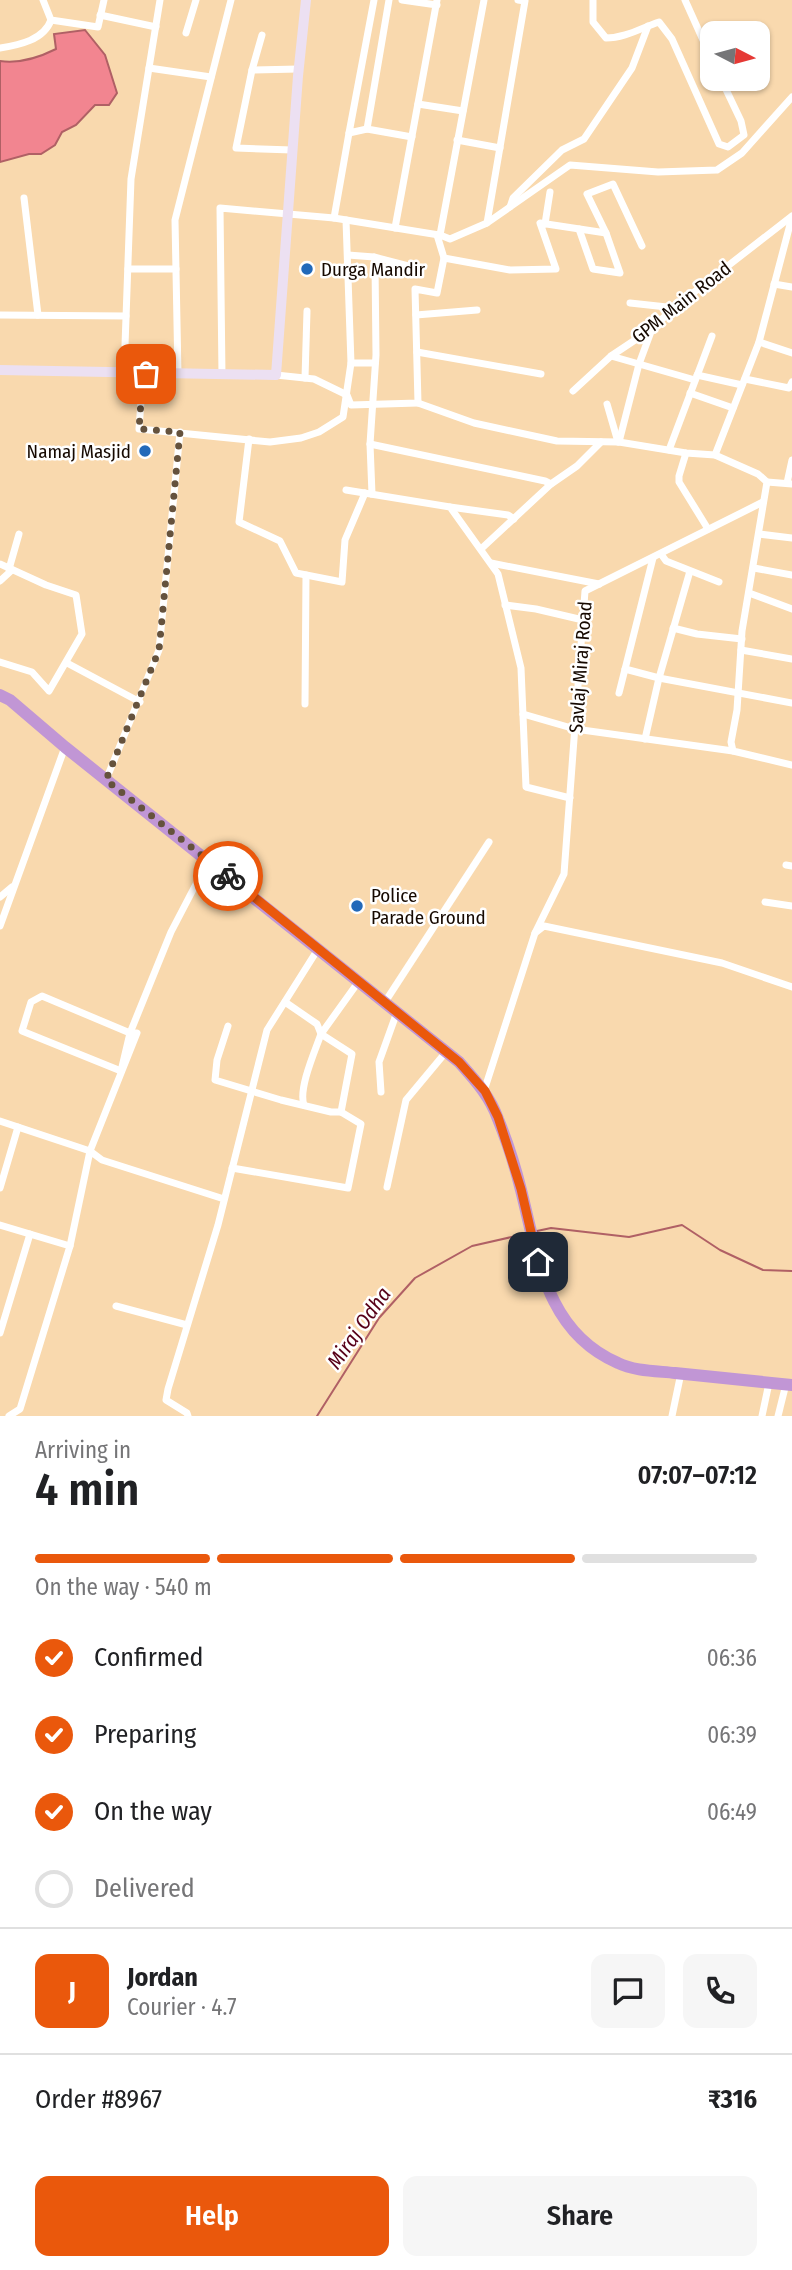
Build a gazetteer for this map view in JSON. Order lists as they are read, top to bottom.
{
  "streets": {
    "street": ["GPM Main Road", "Savlaj Miraj Road"]
  },
  "water": ["Miraj Odha"],
  "places": ["Durga Mandir", "Namaj Masjid", "Police Parade Ground"],
  "north": "right",
  "page": {
    "heading": ["4 min", "Arriving in", "07:07–07:12"],
    "panel": [
      "Jordan",
      "Courier · 4.7",
      "Order #8967",
      "₹316"
    ],
    "bar": "On the way · 540 m",
    "list": [
      ["Confirmed", "06:36"],
      ["Preparing", "06:39"],
      ["On the way", "06:49"],
      "Delivered"
    ],
    "round": "J",
    "buttons": ["Help", "Share"]
  }
}
